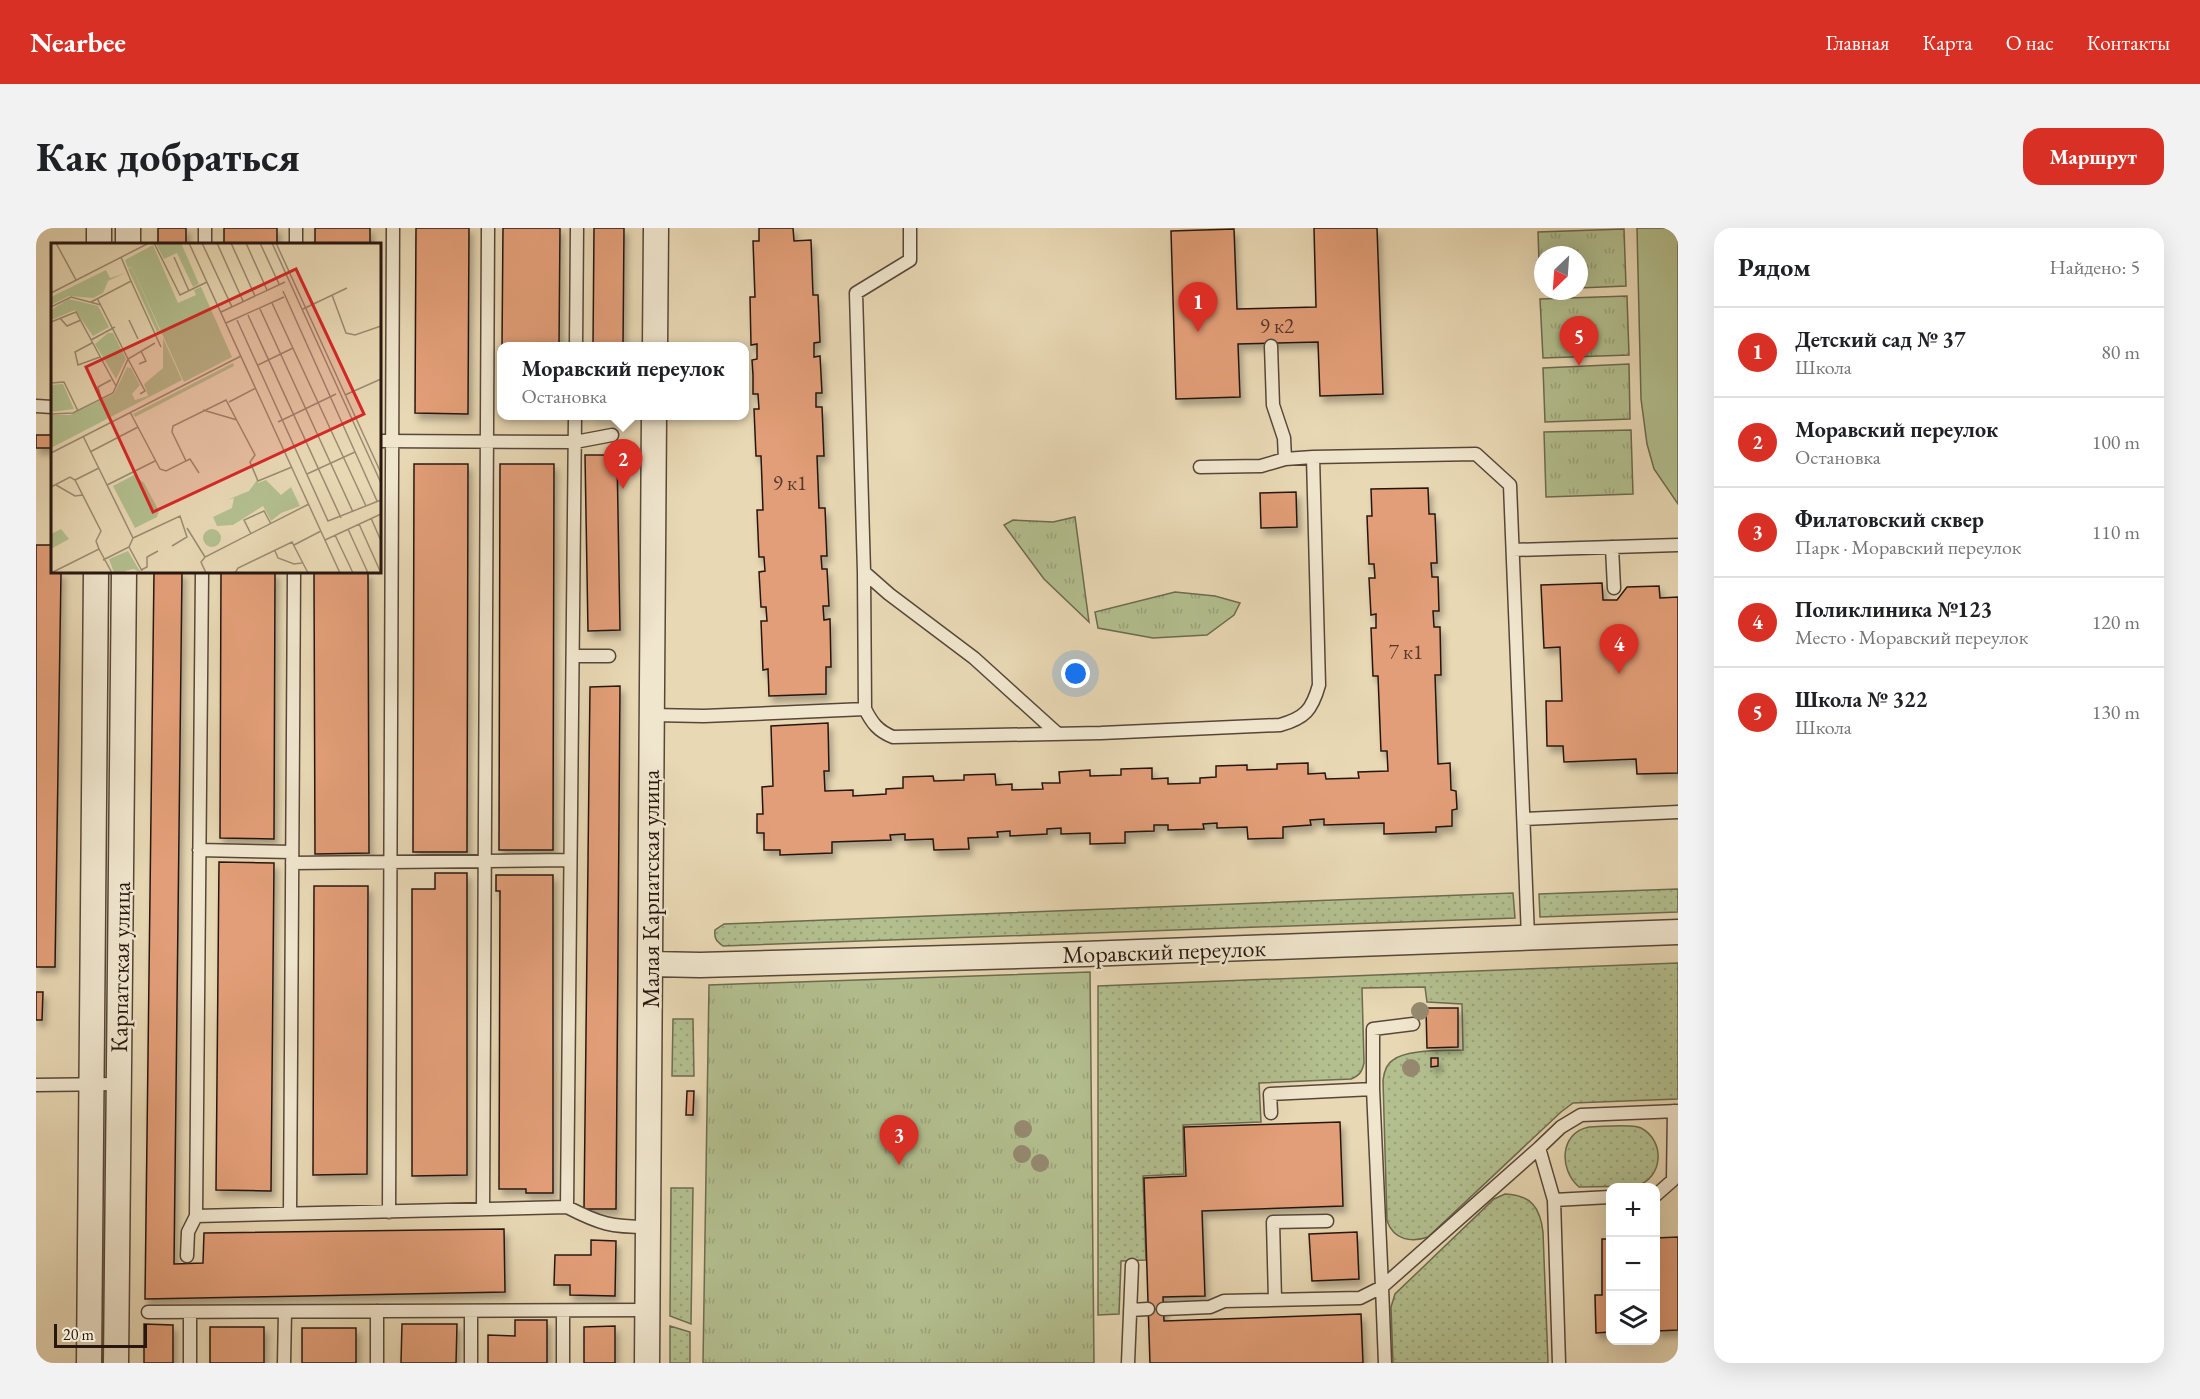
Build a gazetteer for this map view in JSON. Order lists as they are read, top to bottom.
{
  "streets": {
    "street": ["Малая Карпатская улица", "Моравский переулок", "Карпатская улица"]
  },
  "crossings": [
    ["Малая Карпатская улица", "Моравский переулок"]
  ],
  "house_numbers": ["9 к2", "9 к1", "7 к1"],
  "scale_bar": "20 m",
  "north": "bottom left",
  "page": {
    "header": "Nearbee",
    "nav": [
      "Главная",
      "Карта",
      "О нас",
      "Контакты"
    ],
    "buttons": "Маршрут",
    "title": "Как добраться",
    "heading": ["Рядом", "Найдено: 5"],
    "pins": [
      "1",
      "5",
      "2",
      "4",
      "3"
    ],
    "list": [
      {
        "mark": "1",
        "name": "Детский сад № 37",
        "note": "Школа",
        "value": "80 m"
      },
      {
        "mark": "2",
        "name": "Моравский переулок",
        "note": "Остановка",
        "value": "100 m"
      },
      {
        "mark": "3",
        "name": "Филатовский сквер",
        "note": "Парк · Моравский переулок",
        "value": "110 m"
      },
      {
        "mark": "4",
        "name": "Поликлиника №123",
        "note": "Место · Моравский переулок",
        "value": "120 m"
      },
      {
        "mark": "5",
        "name": "Школа № 322",
        "note": "Школа",
        "value": "130 m"
      }
    ],
    "popup": ["Моравский переулок", "Остановка"],
    "map_buttons": ["+", "−"],
    "scale": "20 m"
  }
}
